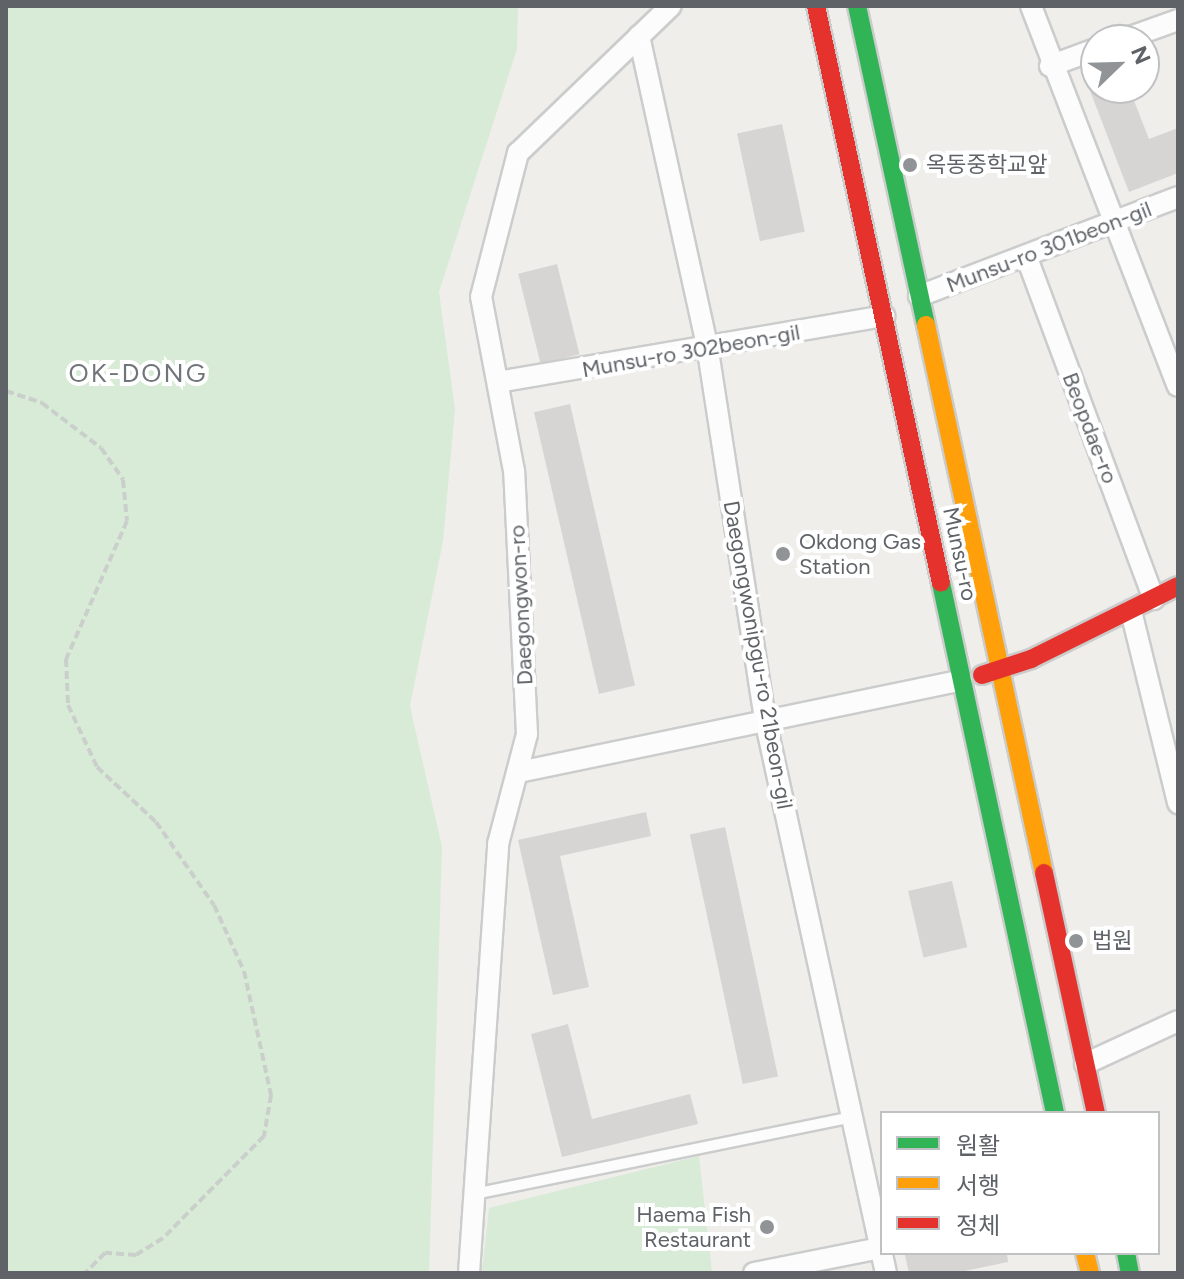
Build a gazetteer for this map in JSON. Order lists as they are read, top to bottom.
{
  "streets": {
    "main road": ["Munsu-ro"],
    "street": [
      "Munsu-ro 301beon-gil",
      "Munsu-ro 302beon-gil",
      "Beopdae-ro",
      "Daegongwon-ro",
      "Daegongwonipgu-ro 21beon-gil"
    ]
  },
  "crossings": [
    ["Munsu-ro 301beon-gil", "Beopdae-ro"],
    ["Munsu-ro 301beon-gil", "Munsu-ro"],
    ["Munsu-ro 302beon-gil", "Munsu-ro"],
    ["Munsu-ro 302beon-gil", "Daegongwon-ro"],
    ["Munsu-ro 302beon-gil", "Daegongwonipgu-ro 21beon-gil"],
    ["Daegongwon-ro", "Daegongwonipgu-ro 21beon-gil"]
  ],
  "districts": ["OK-DONG"],
  "places": [
    "옥동중학교앞",
    "Okdong Gas Station",
    "법원",
    "Haema Fish Restaurant"
  ],
  "legend": ["원활", "서행", "정체"],
  "north": "top right"
}
